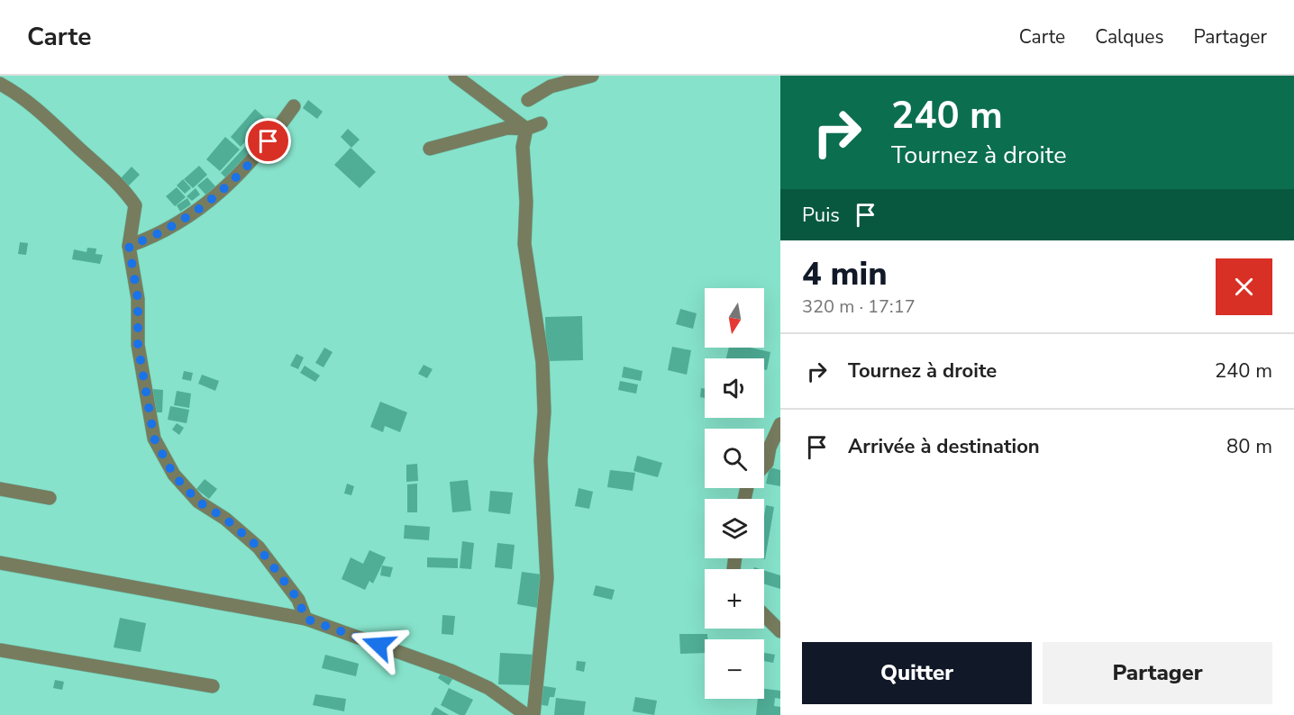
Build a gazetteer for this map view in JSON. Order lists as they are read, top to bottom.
{
  "north": "bottom",
  "page": {
    "header": "Carte",
    "nav": ["Carte", "Calques", "Partager"],
    "turn": ["240 m", "Tournez à droite"],
    "then": "Puis",
    "heading": ["4 min", "320 m · 17:17"],
    "map_buttons": ["+", "−"],
    "list": [
      {
        "name": "Tournez à droite",
        "value": "240 m"
      },
      {
        "name": "Arrivée à destination",
        "value": "80 m"
      }
    ],
    "buttons": ["Quitter", "Partager"]
  }
}
